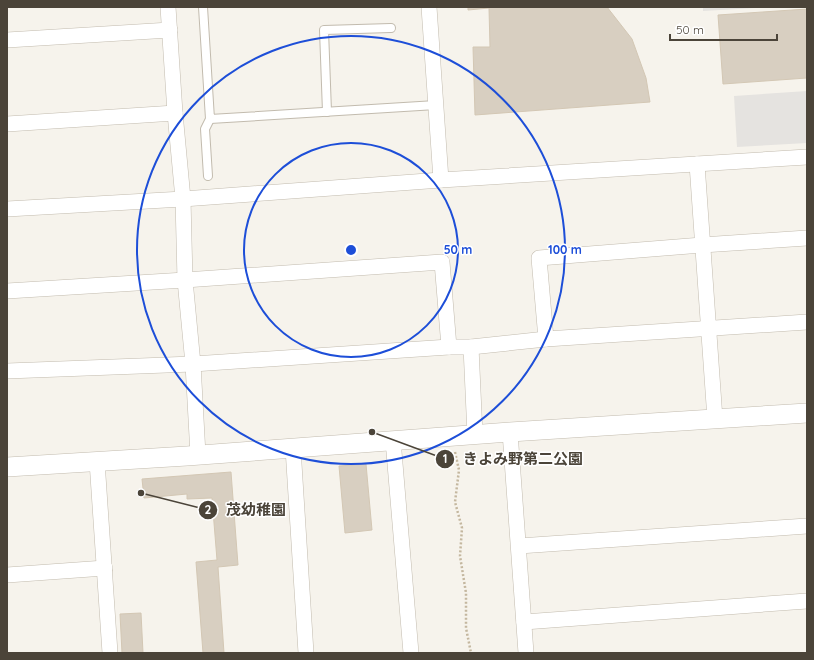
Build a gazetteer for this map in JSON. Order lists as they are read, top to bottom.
{
  "places": ["きよみ野第二公園", "茂幼稚園"],
  "scale_bar": "50 m",
  "rings": ["50 m", "100 m"]
}
